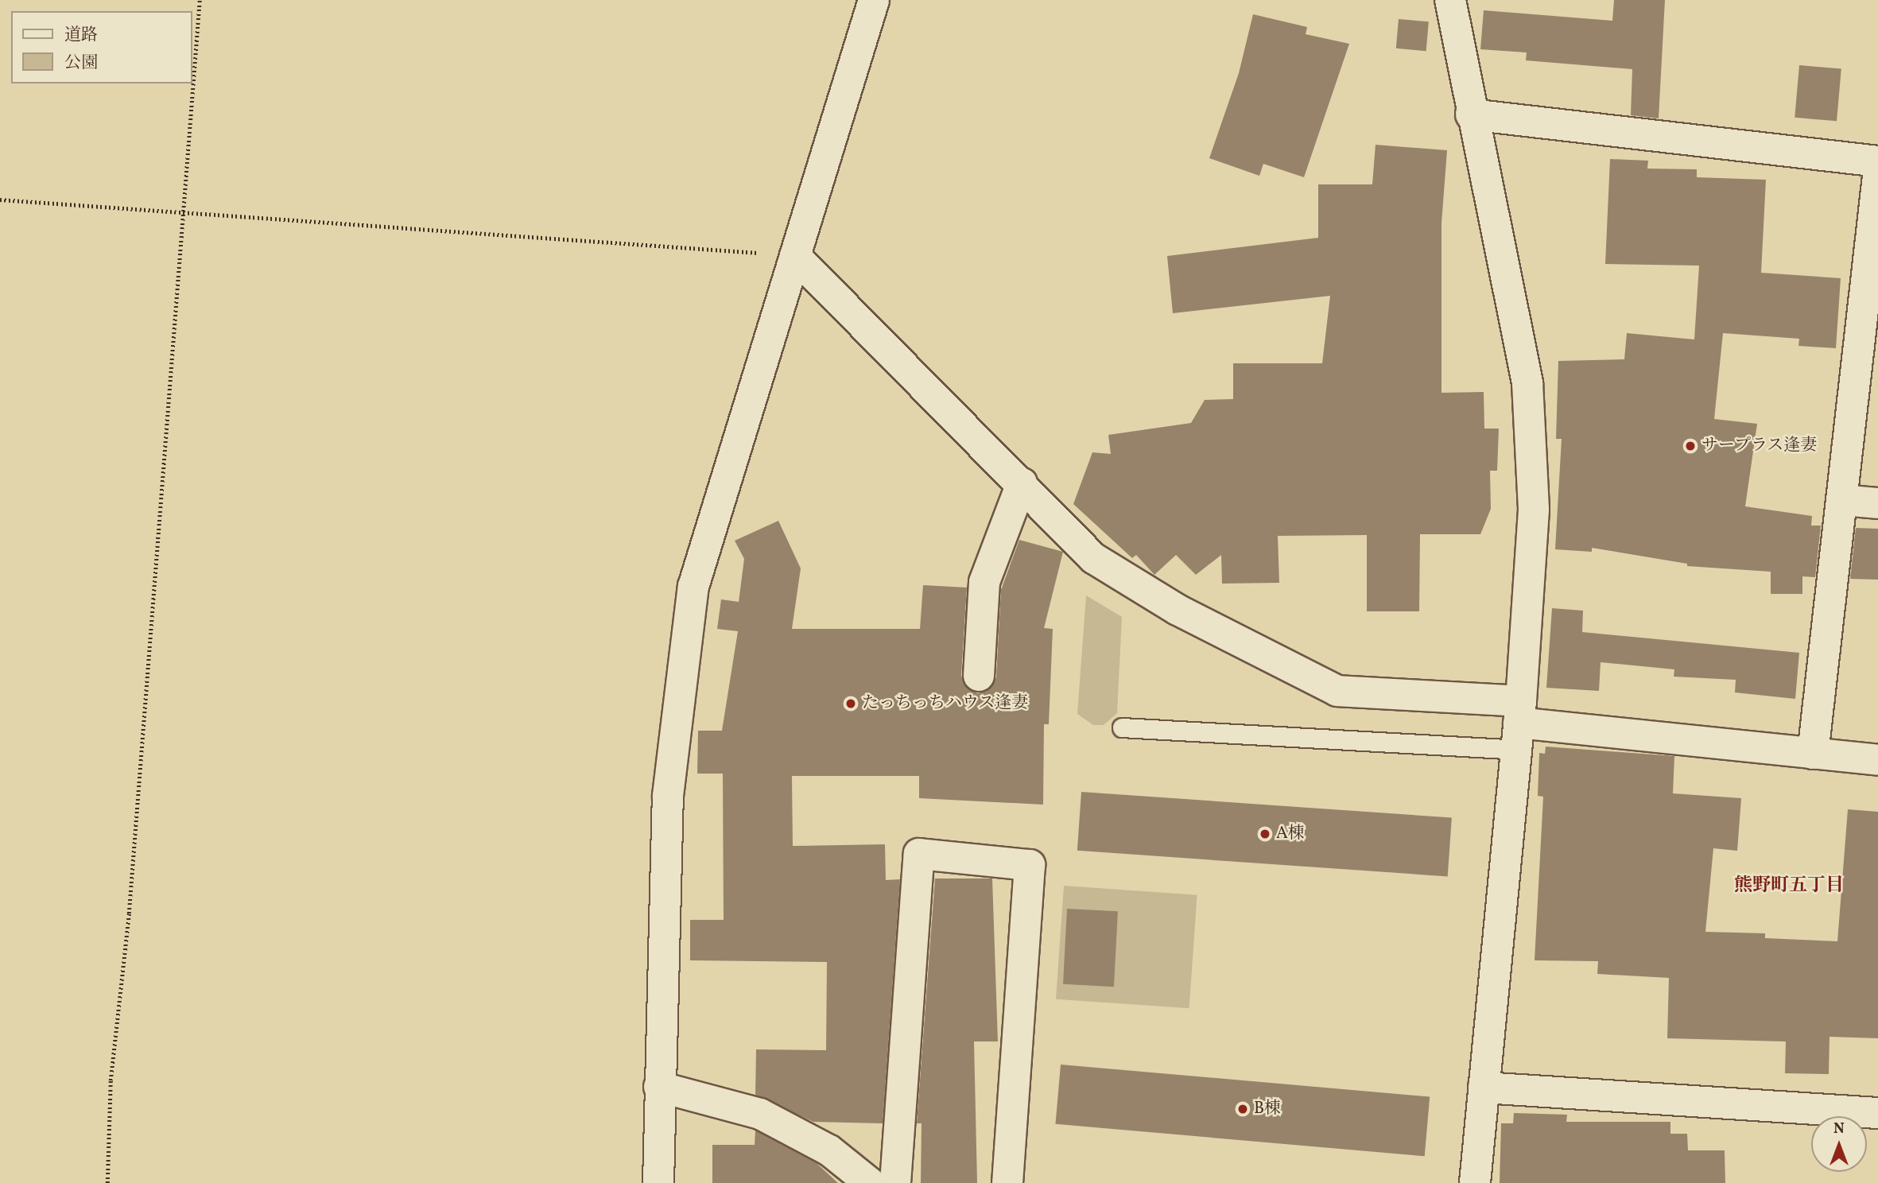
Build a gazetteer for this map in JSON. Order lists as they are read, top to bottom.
{
  "districts": ["熊野町五丁目"],
  "places": [
    "サープラス逢妻",
    "たっちっちハウス逢妻",
    "A棟",
    "B棟"
  ],
  "legend": ["道路", "公園"],
  "north": "top"
}
